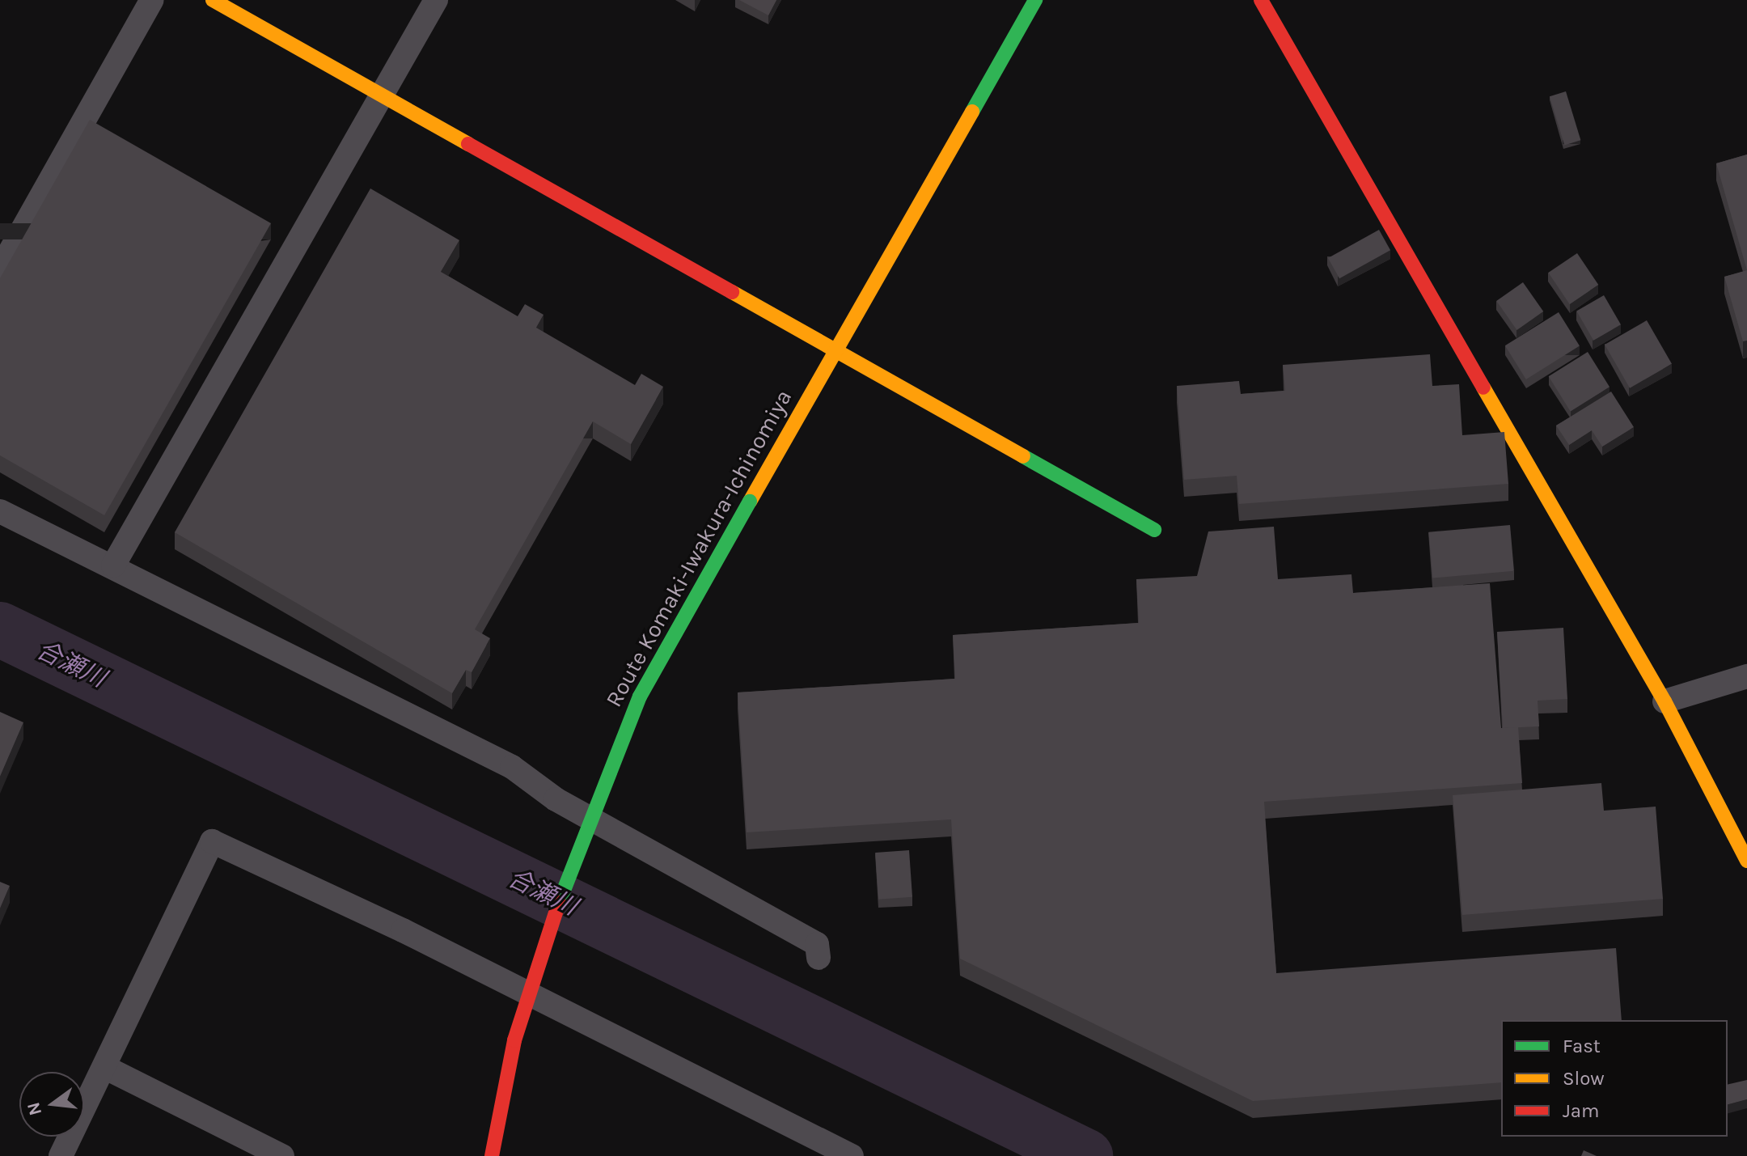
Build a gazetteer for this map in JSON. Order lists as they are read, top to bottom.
{
  "streets": {
    "street": ["Route Komaki-Iwakura-Ichinomiya"]
  },
  "water": ["合瀬川"],
  "legend": ["Fast", "Slow", "Jam"],
  "north": "left"
}
